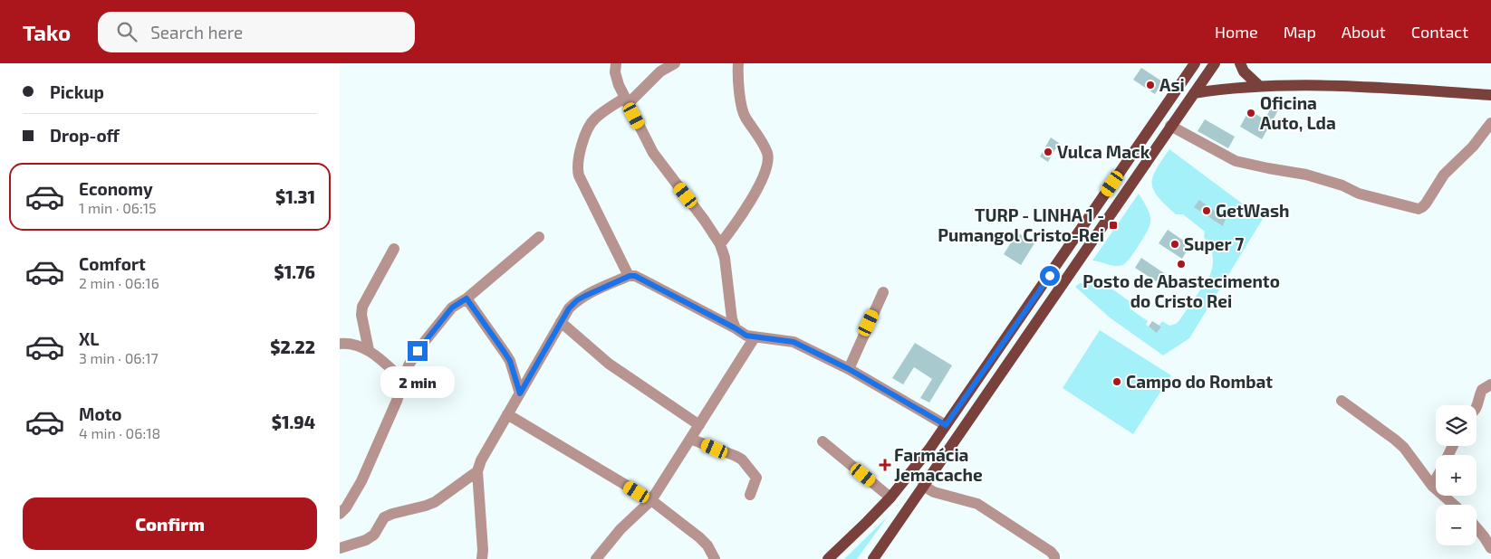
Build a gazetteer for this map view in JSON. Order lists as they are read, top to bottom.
{
  "places": {
    "other": [
      "Asi",
      "Oficina Auto, Lda",
      "Vulca Mack",
      "GetWash",
      "Super 7",
      "Posto de Abastecimento do Cristo Rei",
      "Campo do Rombat"
    ],
    "transit": ["TURP - LINHA 1 - Pumangol Cristo-Rei"],
    "health": ["Farmácia Jemacache"]
  },
  "page": {
    "header": "Tako",
    "search": "Search here",
    "nav": [
      "Home",
      "Map",
      "About",
      "Contact"
    ],
    "banner": ["Pickup", "Drop-off"],
    "list": [
      {
        "name": "Economy",
        "note": "1 min · 06:15",
        "value": "$1.31"
      },
      {
        "name": "Comfort",
        "note": "2 min · 06:16",
        "value": "$1.76"
      },
      {
        "name": "XL",
        "note": "3 min · 06:17",
        "value": "$2.22"
      },
      {
        "name": "Moto",
        "note": "4 min · 06:18",
        "value": "$1.94"
      }
    ],
    "bubble": "2 min",
    "map_buttons": ["+", "−"],
    "buttons": "Confirm"
  }
}
